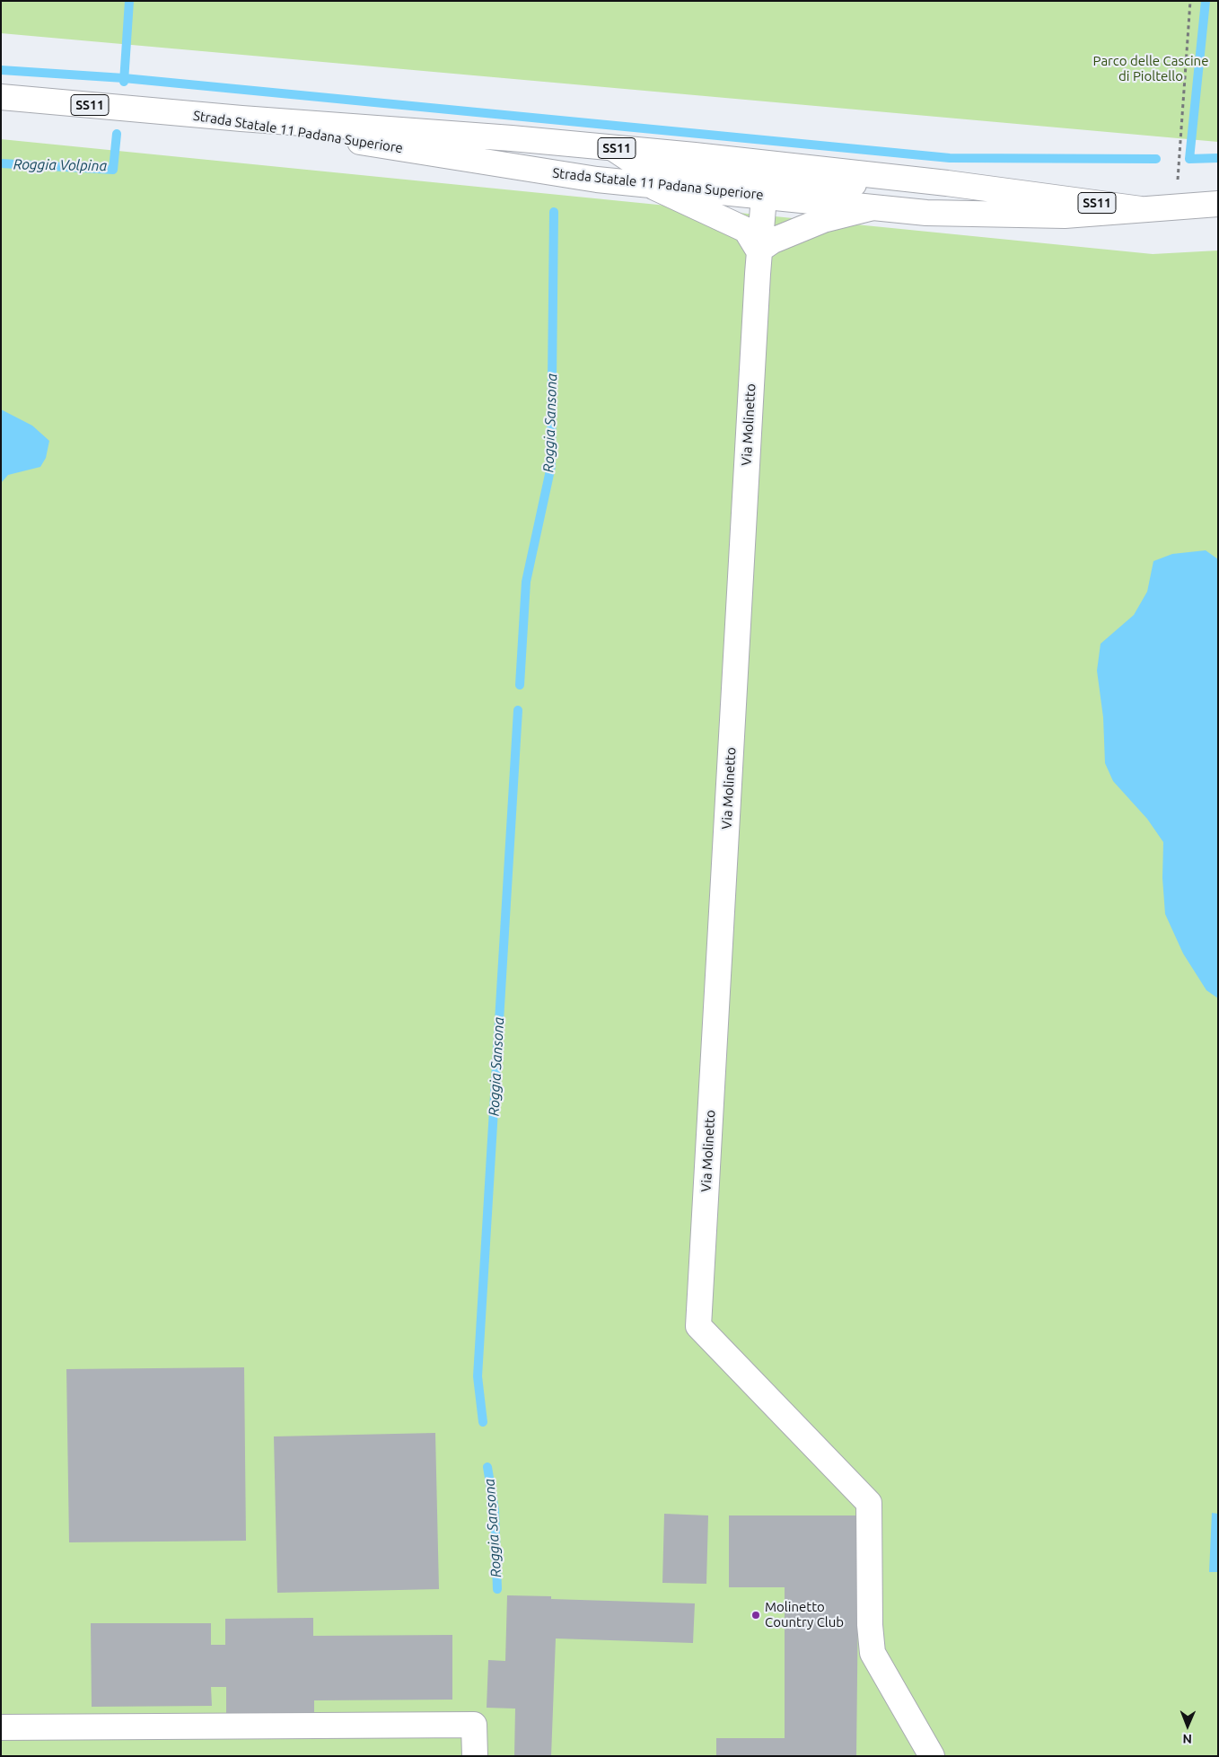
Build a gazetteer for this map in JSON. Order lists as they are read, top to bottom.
{
  "streets": {
    "main road": ["SS11", "Strada Statale 11 Padana Superiore", "Via Molinetto"]
  },
  "crossings": [
    ["Strada Statale 11 Padana Superiore", "Via Molinetto"]
  ],
  "water": ["Roggia Volpina", "Roggia Sansona"],
  "parks": ["Parco delle Cascine di Pioltello"],
  "places": ["Molinetto Country Club"],
  "north": "bottom"
}
